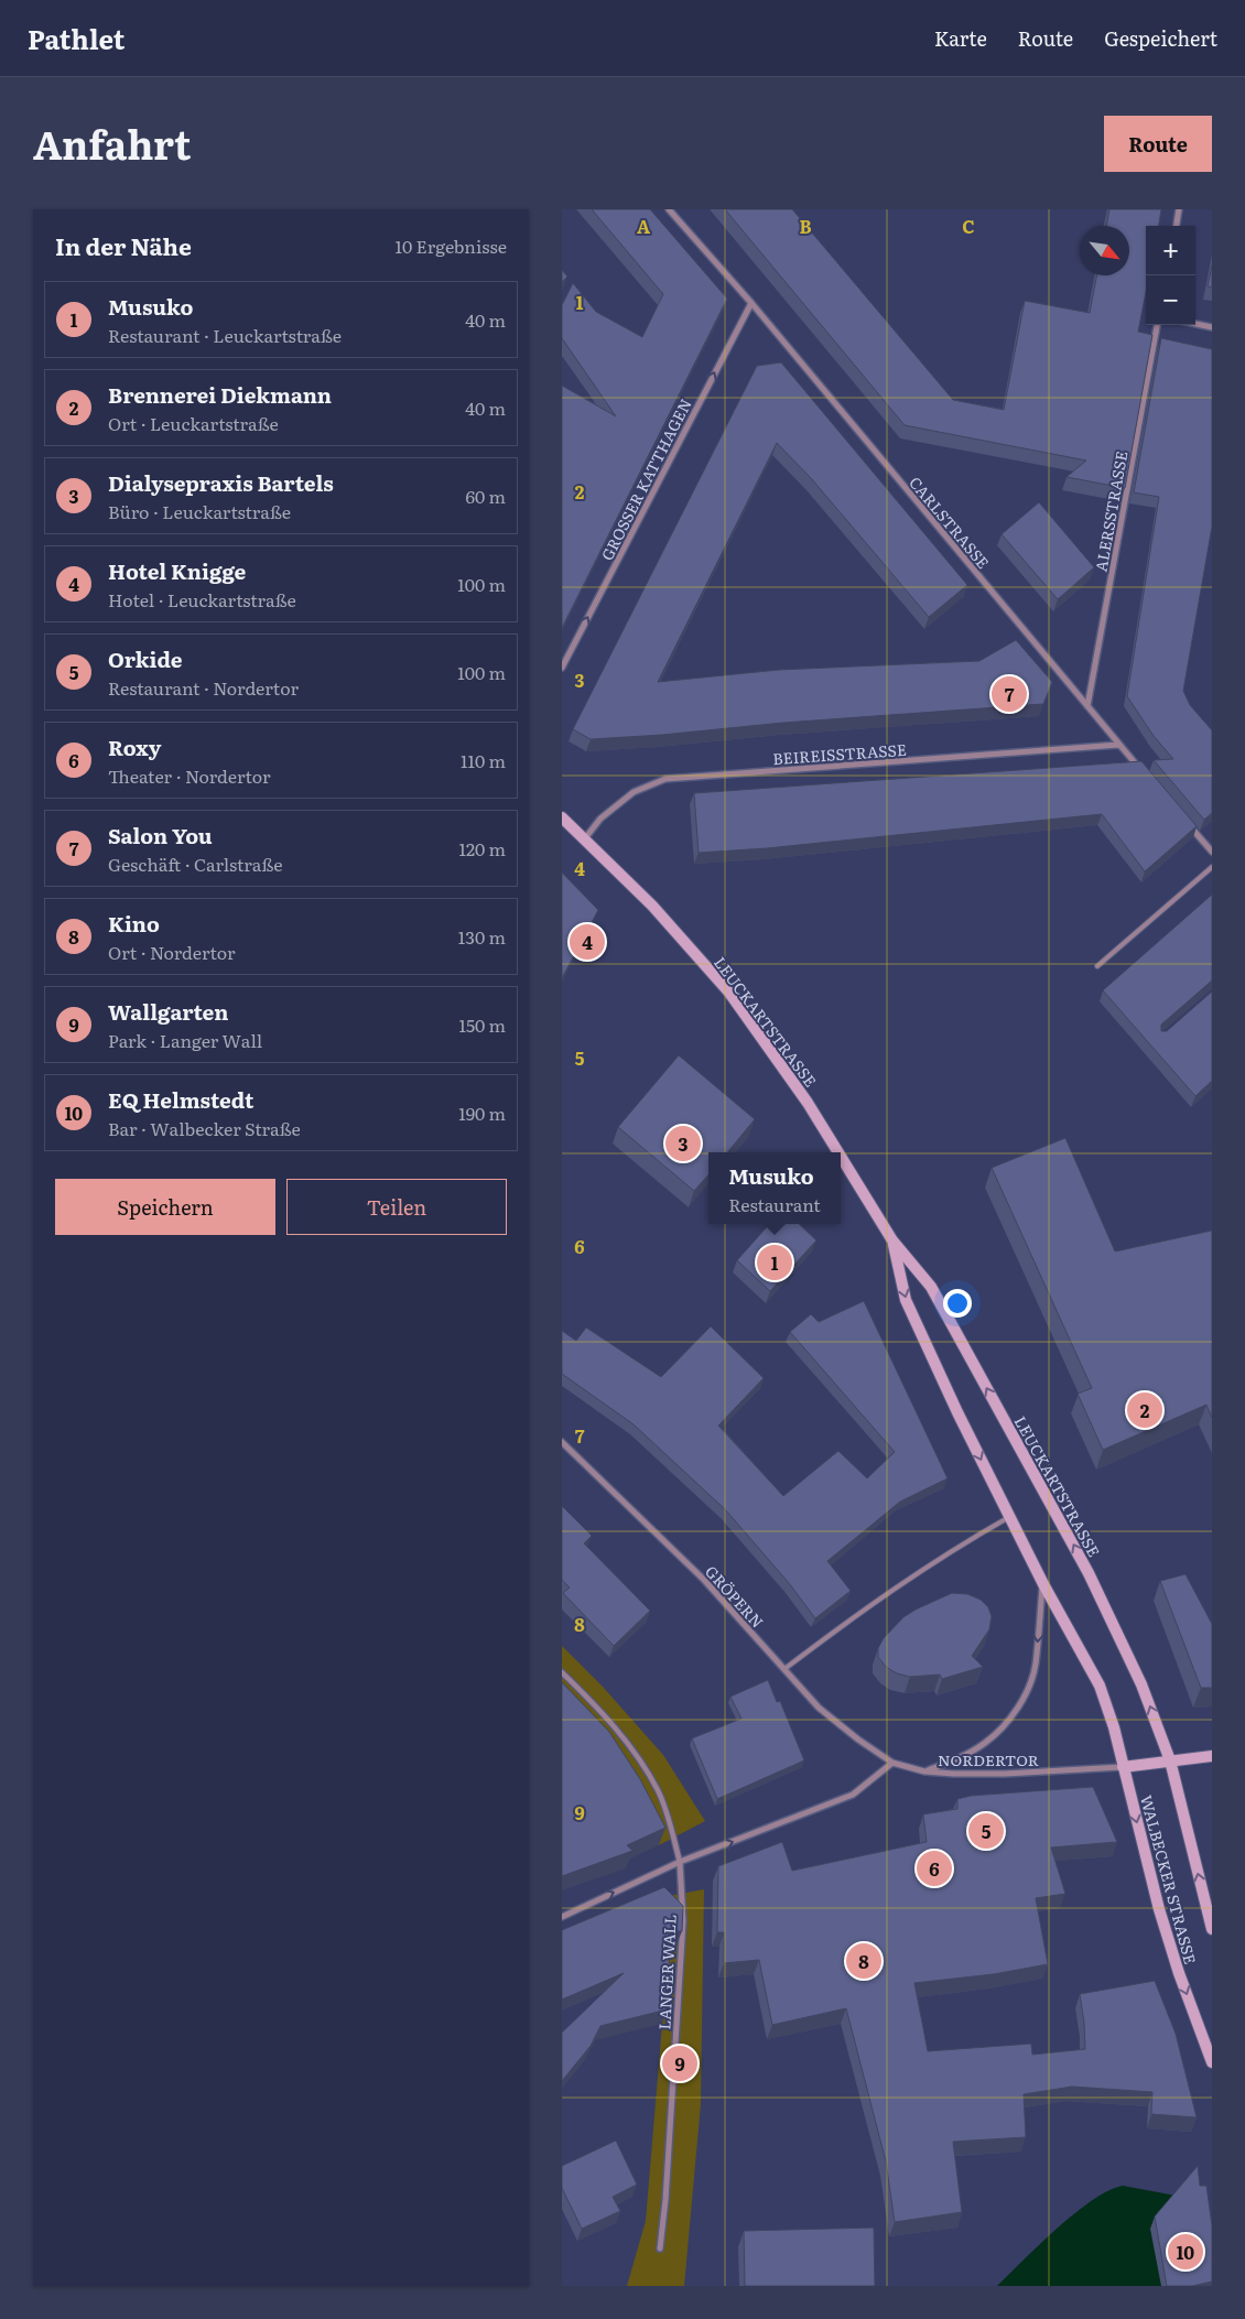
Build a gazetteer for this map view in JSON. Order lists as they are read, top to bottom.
{
  "streets": {
    "main road": ["LEUCKARTSTRASSE", "WALBECKER STRASSE"],
    "street": [
      "GROSSER KATTHAGEN",
      "ALERSSTRASSE",
      "CARLSTRASSE",
      "BEIREISSTRASSE",
      "GRÖPERN",
      "NORDERTOR",
      "LANGER WALL"
    ]
  },
  "crossings": [
    ["GROSSER KATTHAGEN", "CARLSTRASSE"],
    ["ALERSSTRASSE", "CARLSTRASSE"],
    ["CARLSTRASSE", "BEIREISSTRASSE"],
    ["BEIREISSTRASSE", "LEUCKARTSTRASSE"],
    ["LEUCKARTSTRASSE", "NORDERTOR"],
    ["LEUCKARTSTRASSE", "WALBECKER STRASSE"],
    ["GRÖPERN", "NORDERTOR"],
    ["NORDERTOR", "WALBECKER STRASSE"]
  ],
  "one_way": ["GROSSER KATTHAGEN"],
  "north": "bottom right",
  "page": {
    "header": "Pathlet",
    "nav": ["Karte", "Route", "Gespeichert"],
    "title": "Anfahrt",
    "buttons": [
      "Route",
      ["Speichern", "Teilen"]
    ],
    "heading": ["In der Nähe", "10 Ergebnisse"],
    "map_buttons": ["+", "−"],
    "list": [
      {
        "mark": "1",
        "name": "Musuko",
        "note": "Restaurant · Leuckartstraße",
        "value": "40 m"
      },
      {
        "mark": "2",
        "name": "Brennerei Diekmann",
        "note": "Ort · Leuckartstraße",
        "value": "40 m"
      },
      {
        "mark": "3",
        "name": "Dialysepraxis Bartels",
        "note": "Büro · Leuckartstraße",
        "value": "60 m"
      },
      {
        "mark": "4",
        "name": "Hotel Knigge",
        "note": "Hotel · Leuckartstraße",
        "value": "100 m"
      },
      {
        "mark": "5",
        "name": "Orkide",
        "note": "Restaurant · Nordertor",
        "value": "100 m"
      },
      {
        "mark": "6",
        "name": "Roxy",
        "note": "Theater · Nordertor",
        "value": "110 m"
      },
      {
        "mark": "7",
        "name": "Salon You",
        "note": "Geschäft · Carlstraße",
        "value": "120 m"
      },
      {
        "mark": "8",
        "name": "Kino",
        "note": "Ort · Nordertor",
        "value": "130 m"
      },
      {
        "mark": "9",
        "name": "Wallgarten",
        "note": "Park · Langer Wall",
        "value": "150 m"
      },
      {
        "mark": "10",
        "name": "EQ Helmstedt",
        "note": "Bar · Walbecker Straße",
        "value": "190 m"
      }
    ],
    "pins": [
      "7",
      "4",
      "3",
      "1",
      "2",
      "5",
      "6",
      "8",
      "9",
      "10"
    ],
    "popup": ["Musuko", "Restaurant"]
  },
  "grid": {
    "columns": ["A", "B", "C"],
    "rows": [
      "1",
      "2",
      "3",
      "4",
      "5",
      "6",
      "7",
      "8",
      "9"
    ]
  }
}
